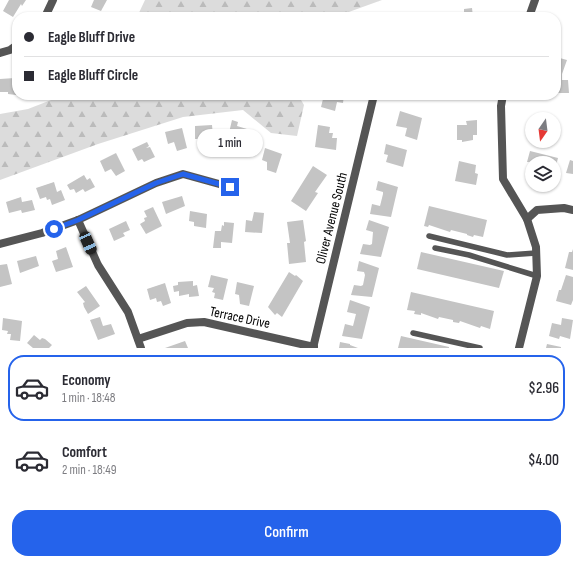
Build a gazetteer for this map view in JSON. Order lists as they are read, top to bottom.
{
  "streets": {
    "street": ["Oliver Avenue South", "Terrace Drive"]
  },
  "crossings": [
    ["Oliver Avenue South", "Terrace Drive"]
  ],
  "north": "bottom",
  "page": {
    "banner": ["Eagle Bluff Drive", "Eagle Bluff Circle"],
    "bubble": "1 min",
    "list": [
      {
        "name": "Economy",
        "note": "1 min · 18:48",
        "value": "$2.96"
      },
      {
        "name": "Comfort",
        "note": "2 min · 18:49",
        "value": "$4.00"
      }
    ],
    "buttons": "Confirm"
  }
}
